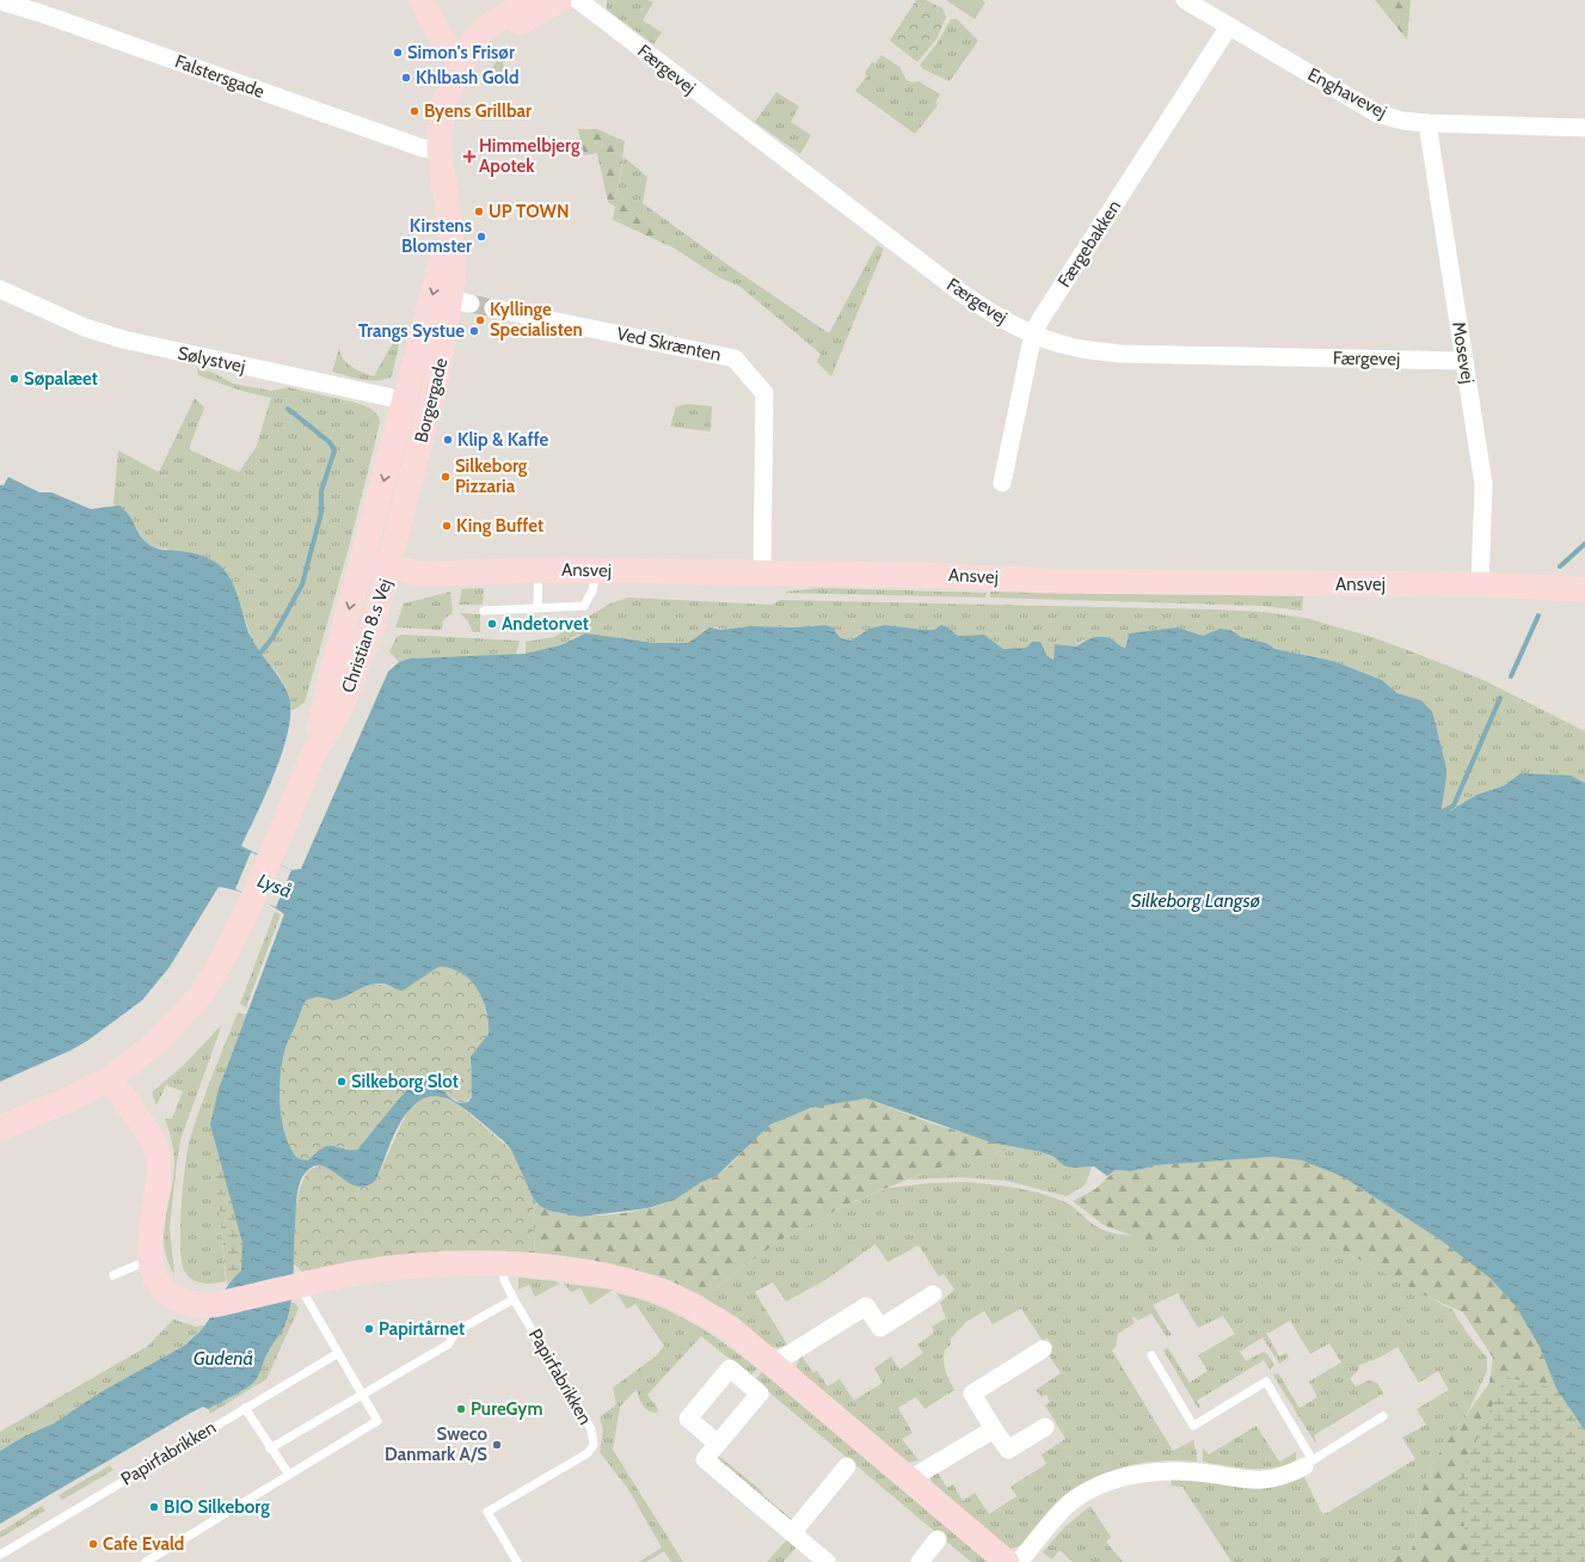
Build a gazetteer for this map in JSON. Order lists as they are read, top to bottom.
{
  "streets": {
    "street": [
      "Færgevej",
      "Falstersgade",
      "Enghavevej",
      "Færgebakken",
      "Ved Skrænten",
      "Mosevej",
      "Sølystvej",
      "Borgergade",
      "Ansvej",
      "Christian 8.s Vej"
    ],
    "lane": ["Papirfabrikken"]
  },
  "crossings": [
    ["Færgevej", "Færgebakken"],
    ["Færgevej", "Mosevej"],
    ["Falstersgade", "Borgergade"],
    ["Enghavevej", "Færgebakken"],
    ["Enghavevej", "Mosevej"],
    ["Ved Skrænten", "Ansvej"],
    ["Mosevej", "Ansvej"],
    ["Sølystvej", "Borgergade"],
    ["Borgergade", "Ansvej"],
    ["Borgergade", "Christian 8.s Vej"],
    ["Ansvej", "Christian 8.s Vej"]
  ],
  "water": ["Lyså", "Silkeborg Langsø", "Gudenå"],
  "places": {
    "other": [
      "Simon's Frisør",
      "Khlbash Gold",
      "Byens Grillbar",
      "UP TOWN",
      "Kirstens Blomster",
      "Kyllinge Specialisten",
      "Trangs Systue",
      "Søpalæet",
      "Klip & Kaffe",
      "Silkeborg Pizzaria",
      "King Buffet",
      "Andetorvet",
      "Silkeborg Slot",
      "Papirtårnet",
      "PureGym",
      "Sweco Danmark A/S",
      "BIO Silkeborg",
      "Cafe Evald"
    ],
    "health": ["Himmelbjerg Apotek"]
  }
}
